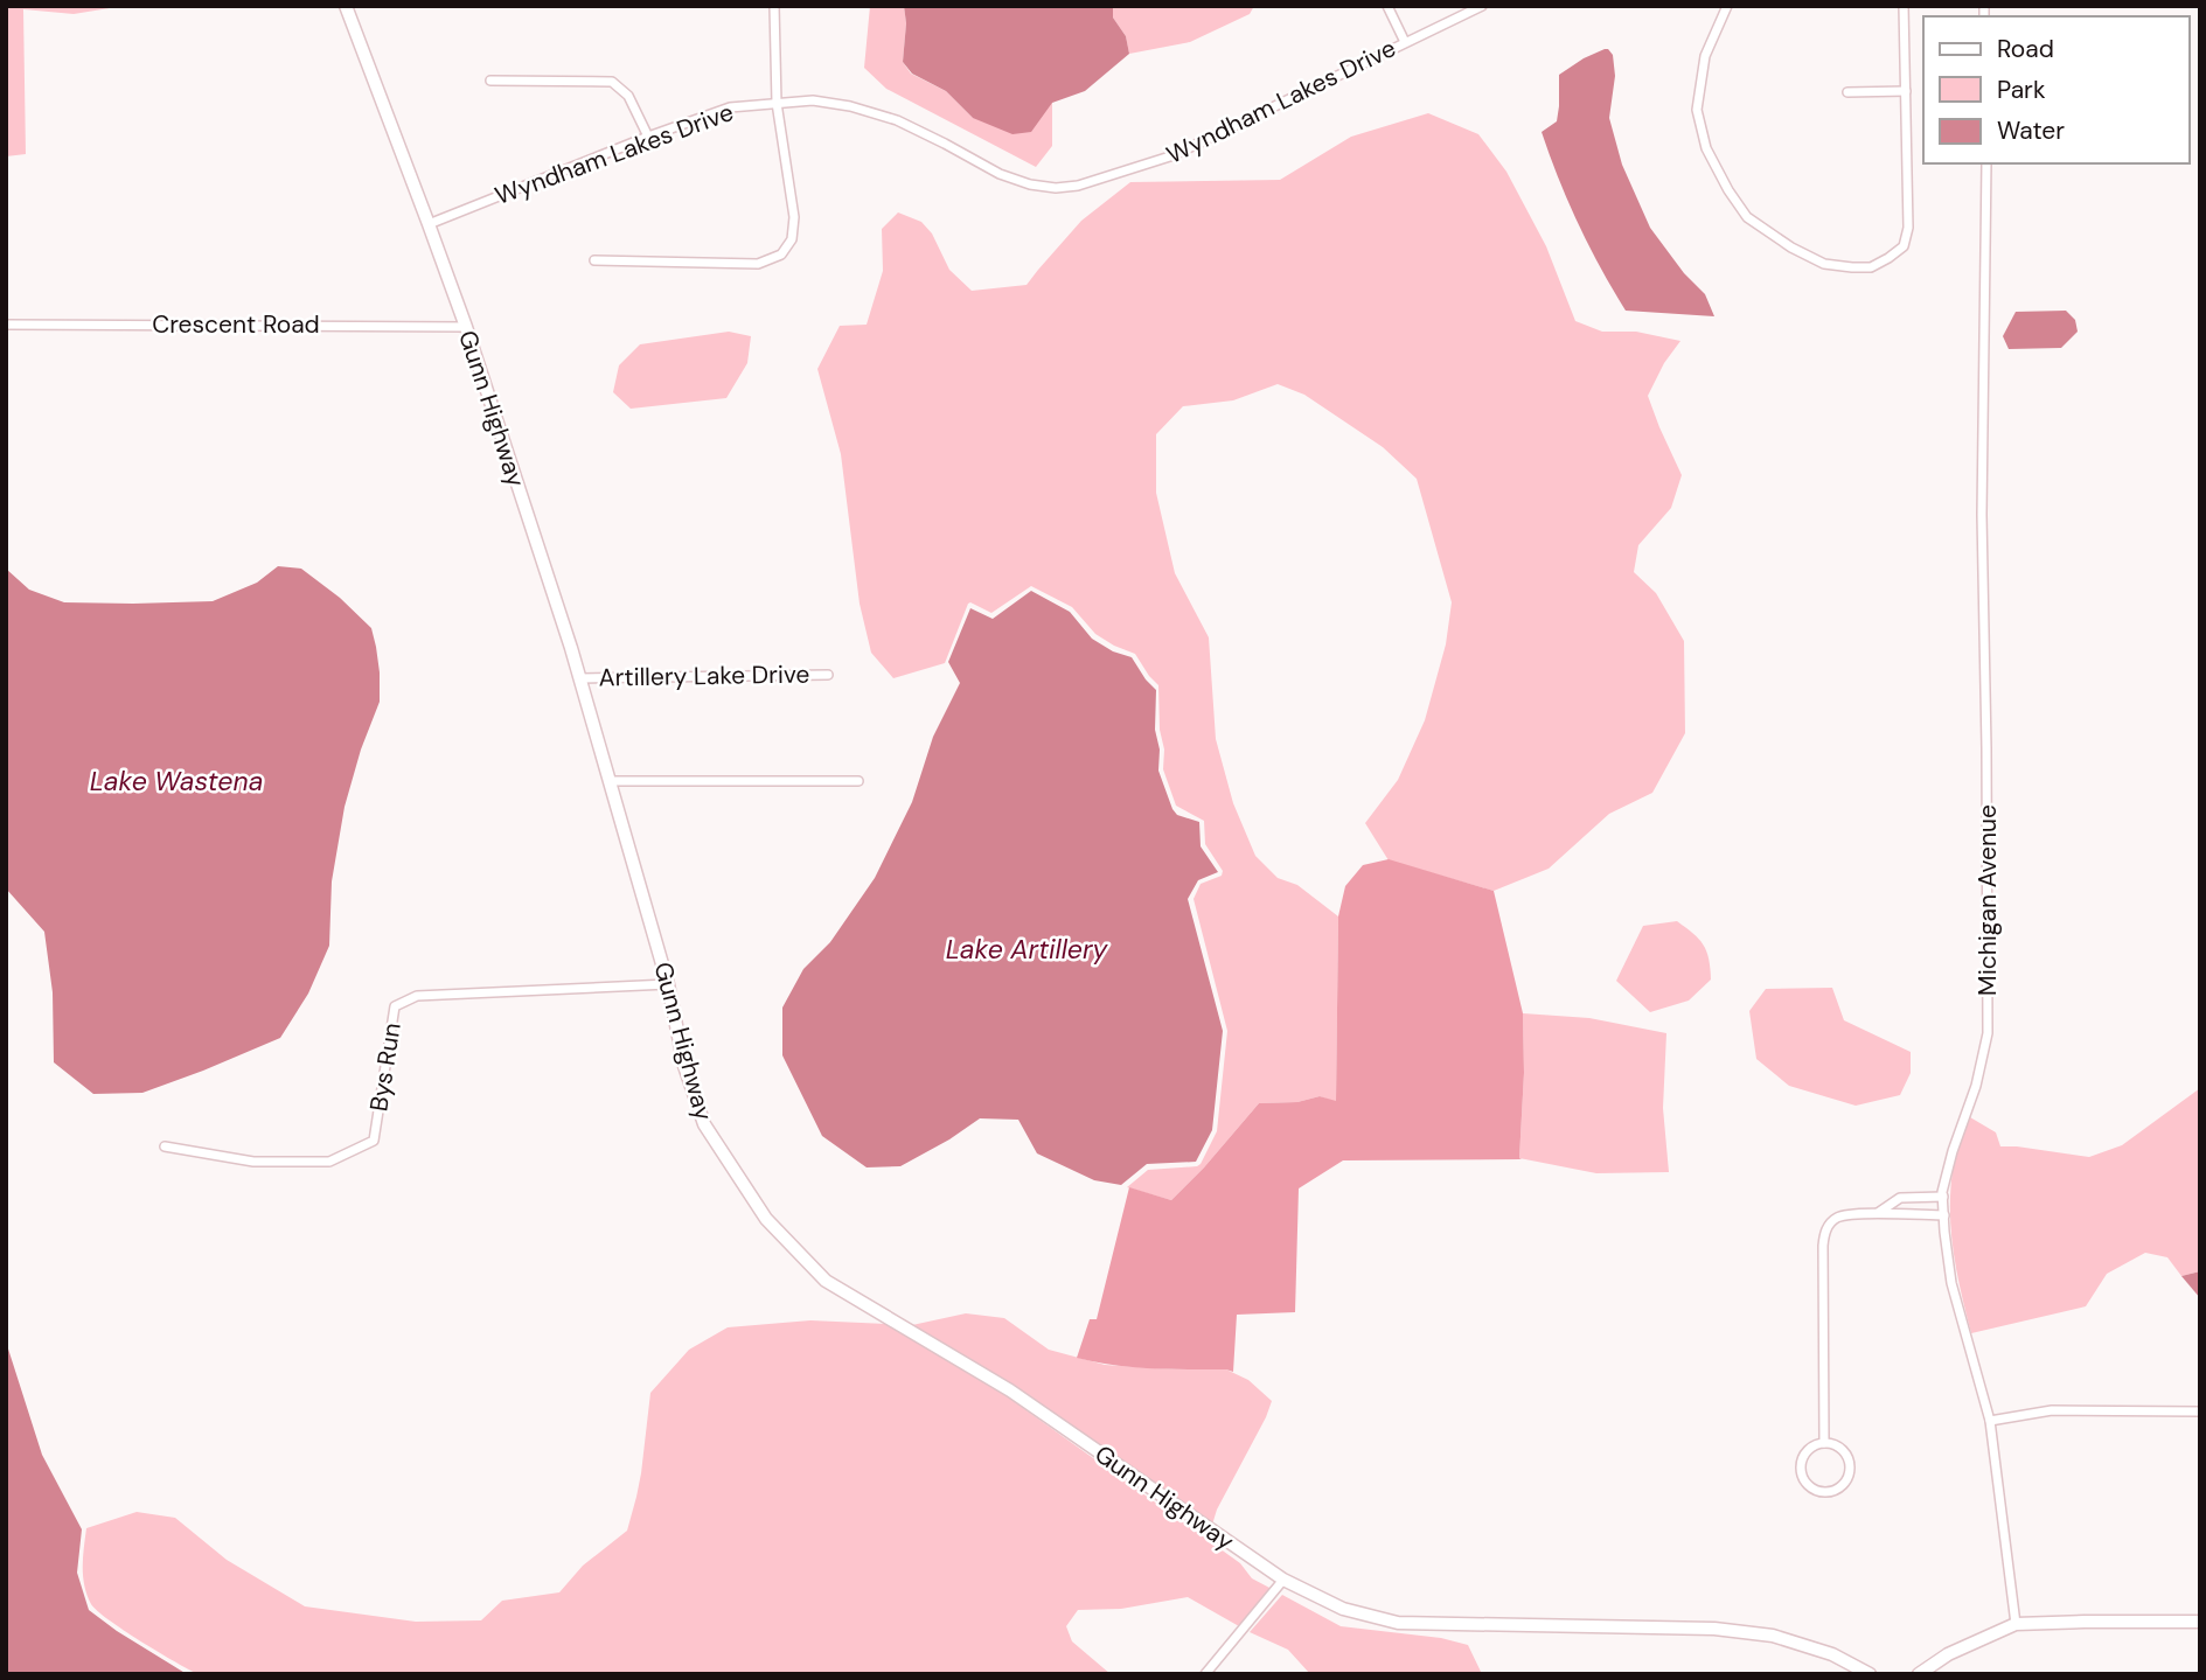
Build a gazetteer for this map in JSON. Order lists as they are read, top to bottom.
{
  "streets": {
    "main road": ["Gunn Highway"],
    "street": [
      "Wyndham Lakes Drive",
      "Crescent Road",
      "Artillery Lake Drive",
      "Michigan Avenue",
      "Bys Run"
    ]
  },
  "crossings": [
    ["Wyndham Lakes Drive", "Gunn Highway"],
    ["Crescent Road", "Gunn Highway"],
    ["Gunn Highway", "Artillery Lake Drive"],
    ["Gunn Highway", "Bys Run"]
  ],
  "water": ["Lake Wastena", "Lake Artillery"],
  "legend": ["Road", "Park", "Water"]
}
